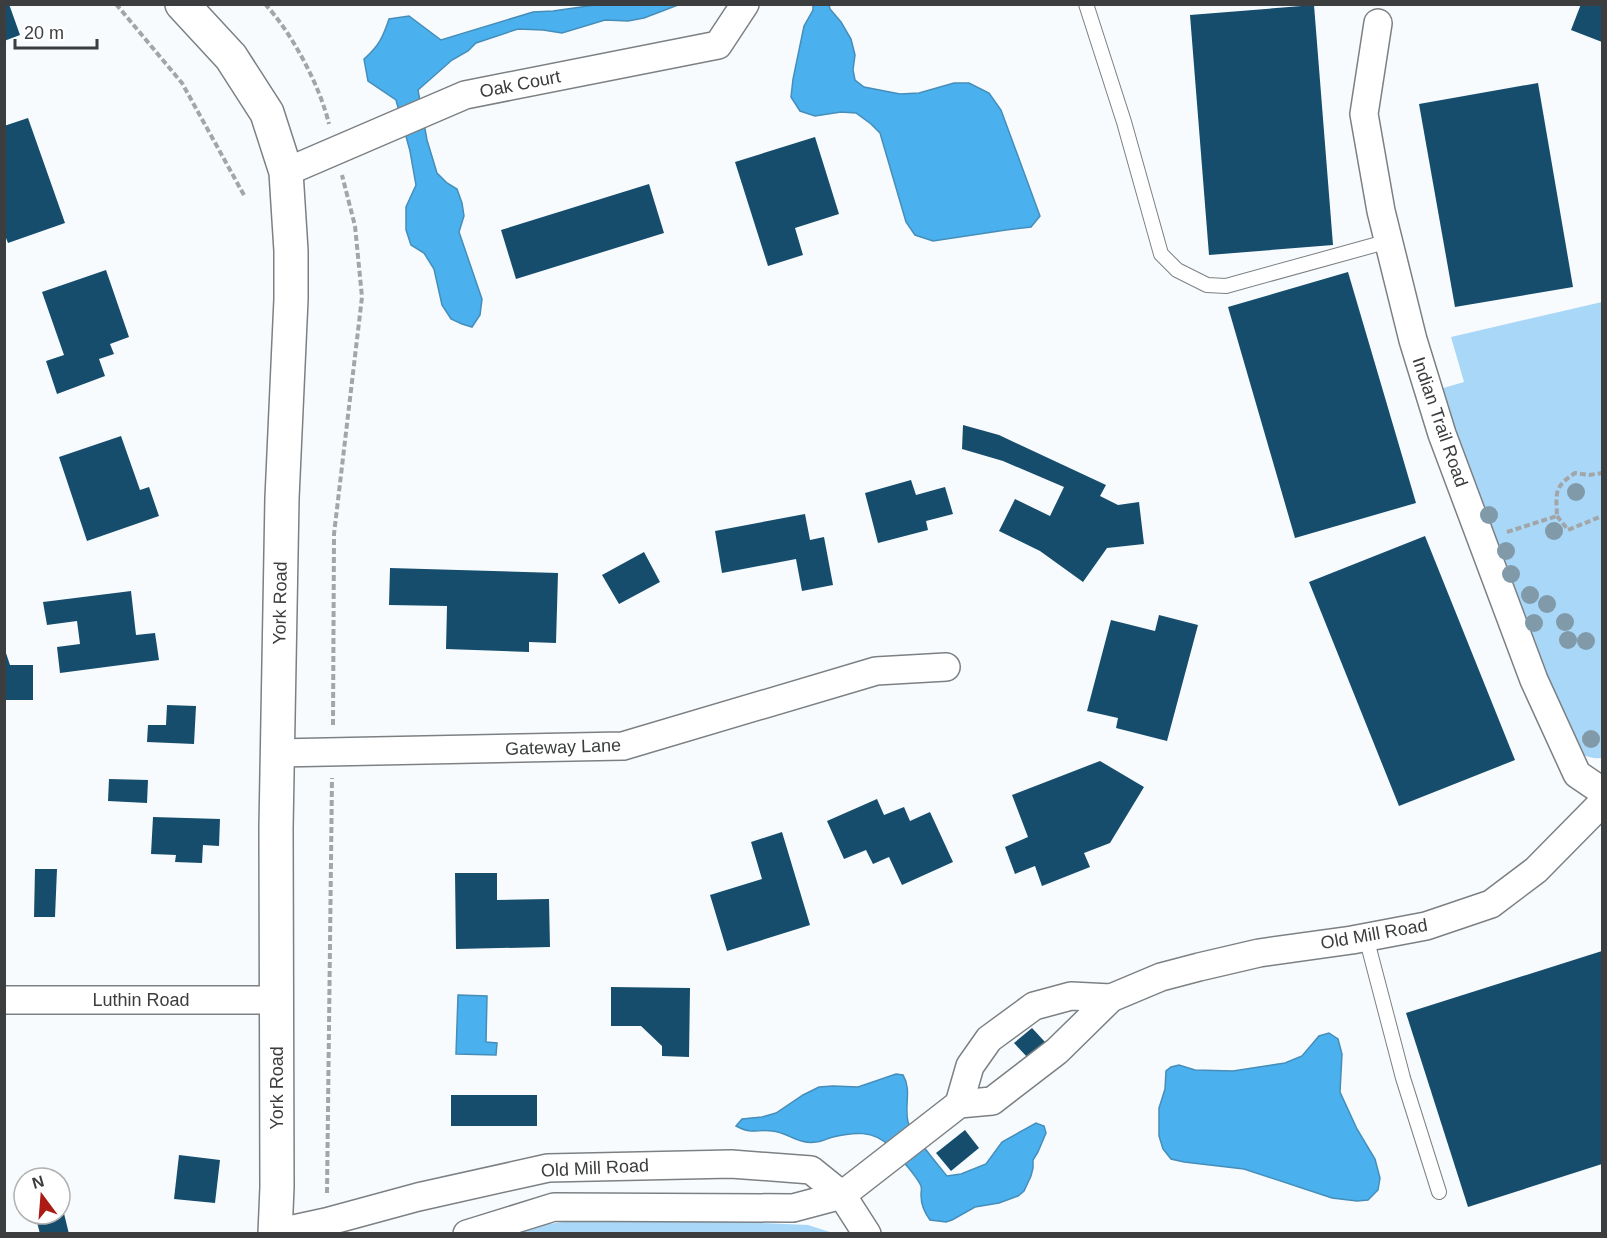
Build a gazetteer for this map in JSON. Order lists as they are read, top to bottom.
{
  "streets": {
    "main road": ["York Road"],
    "street": [
      "Oak Court",
      "Indian Trail Road",
      "Gateway Lane",
      "Old Mill Road",
      "Luthin Road"
    ]
  },
  "crossings": [
    ["Oak Court", "York Road"],
    ["York Road", "Gateway Lane"],
    ["York Road", "Old Mill Road"],
    ["York Road", "Luthin Road"]
  ],
  "scale_bar": "20 m",
  "north": "top"
}
